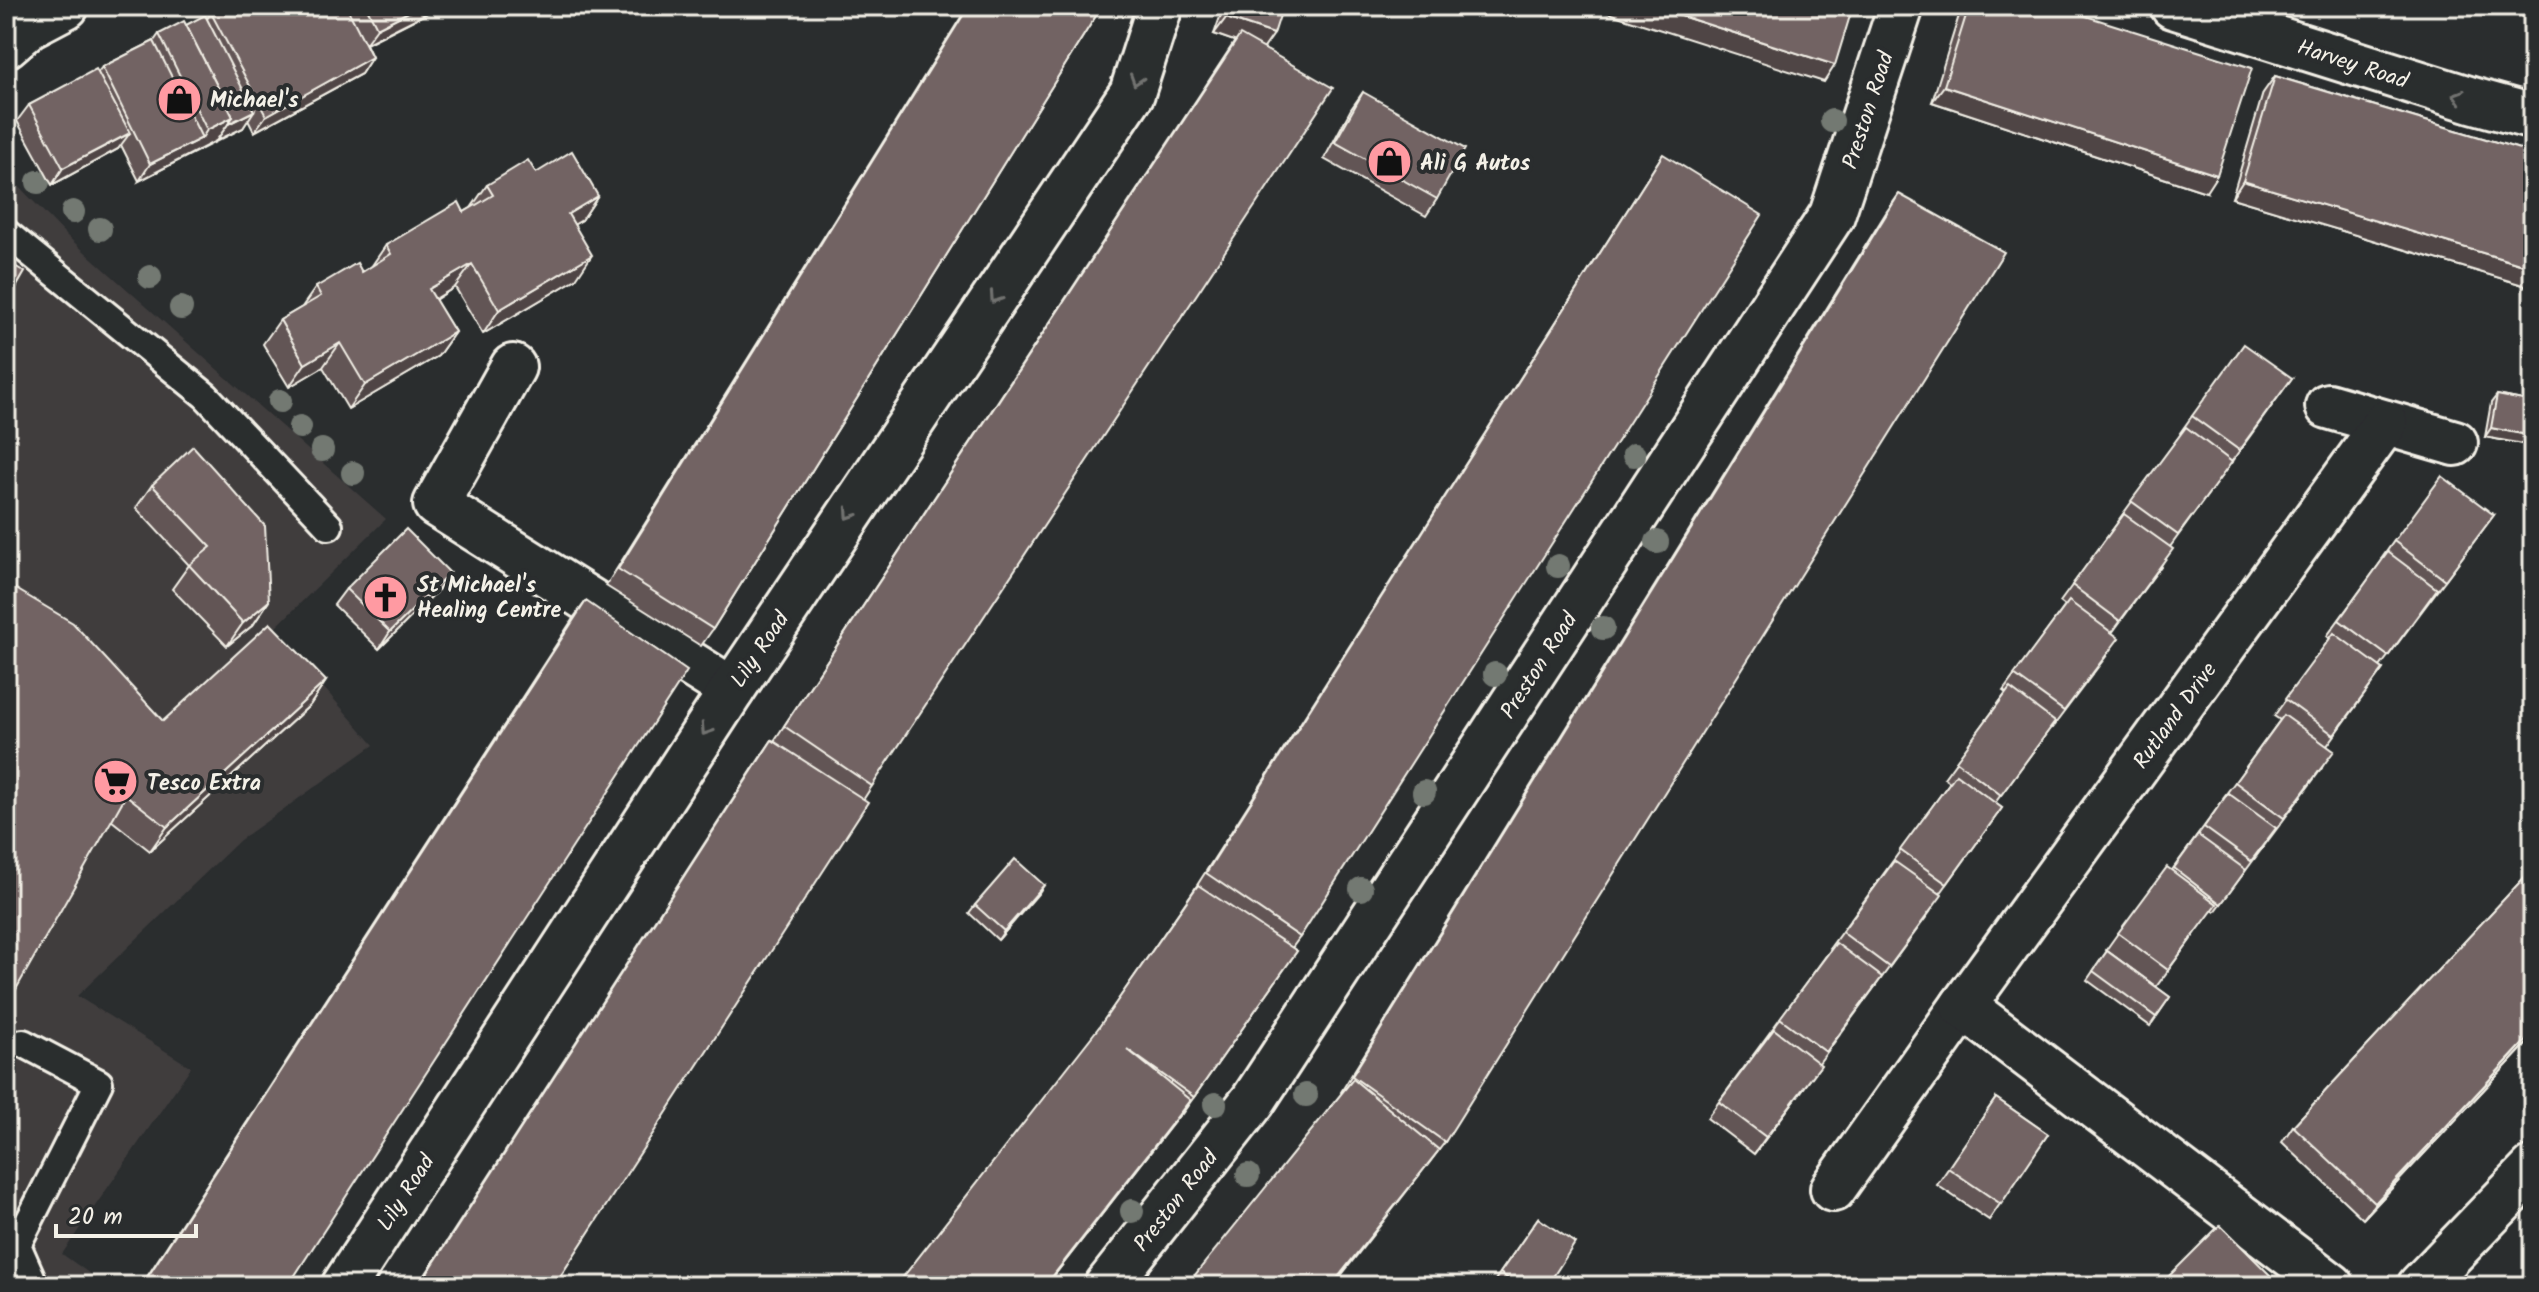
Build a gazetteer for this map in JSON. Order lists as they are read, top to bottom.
{
  "streets": {
    "street": [
      "Harvey Road",
      "Preston Road",
      "Lily Road",
      "Rutland Drive"
    ]
  },
  "one_way": ["Lily Road"],
  "places": {
    "shop": ["Michael's", "Ali G Autos"],
    "church": ["St Michael's Healing Centre"],
    "supermarket": ["Tesco Extra"]
  },
  "scale_bar": "20 m"
}
